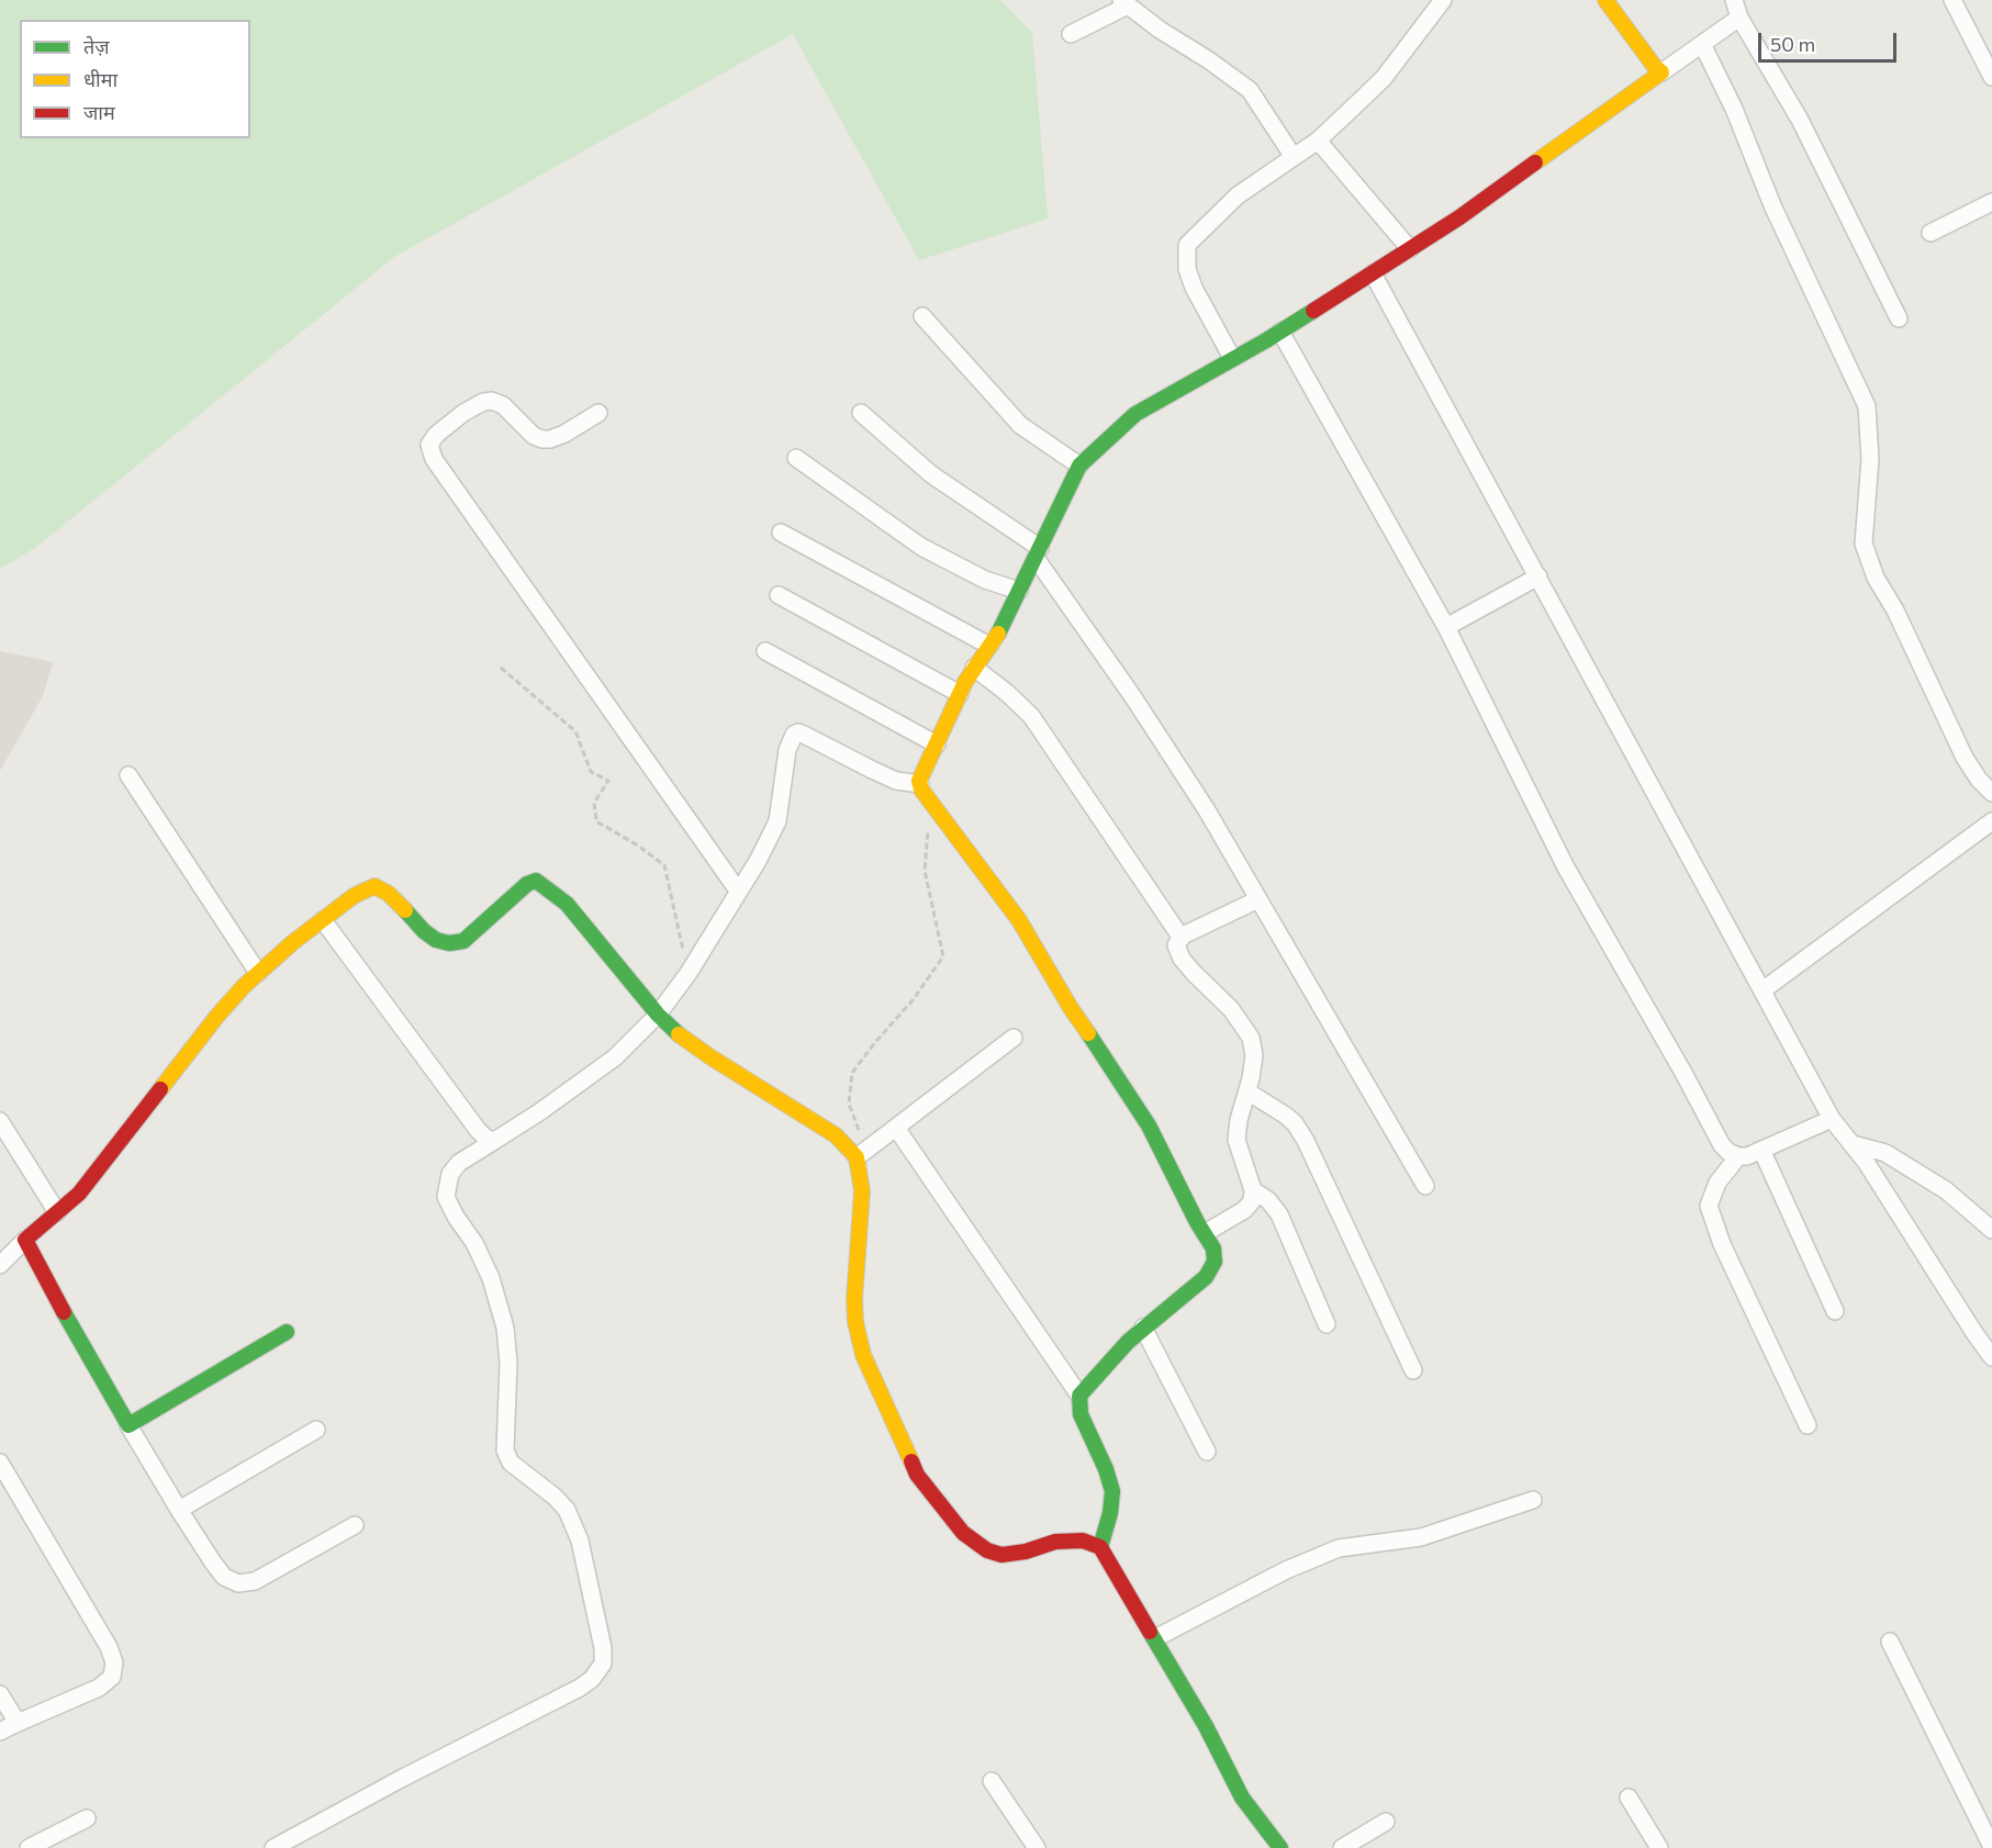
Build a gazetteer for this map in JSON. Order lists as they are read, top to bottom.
{
  "legend": ["तेज़", "धीमा", "जाम"],
  "scale_bar": "50 m"
}
